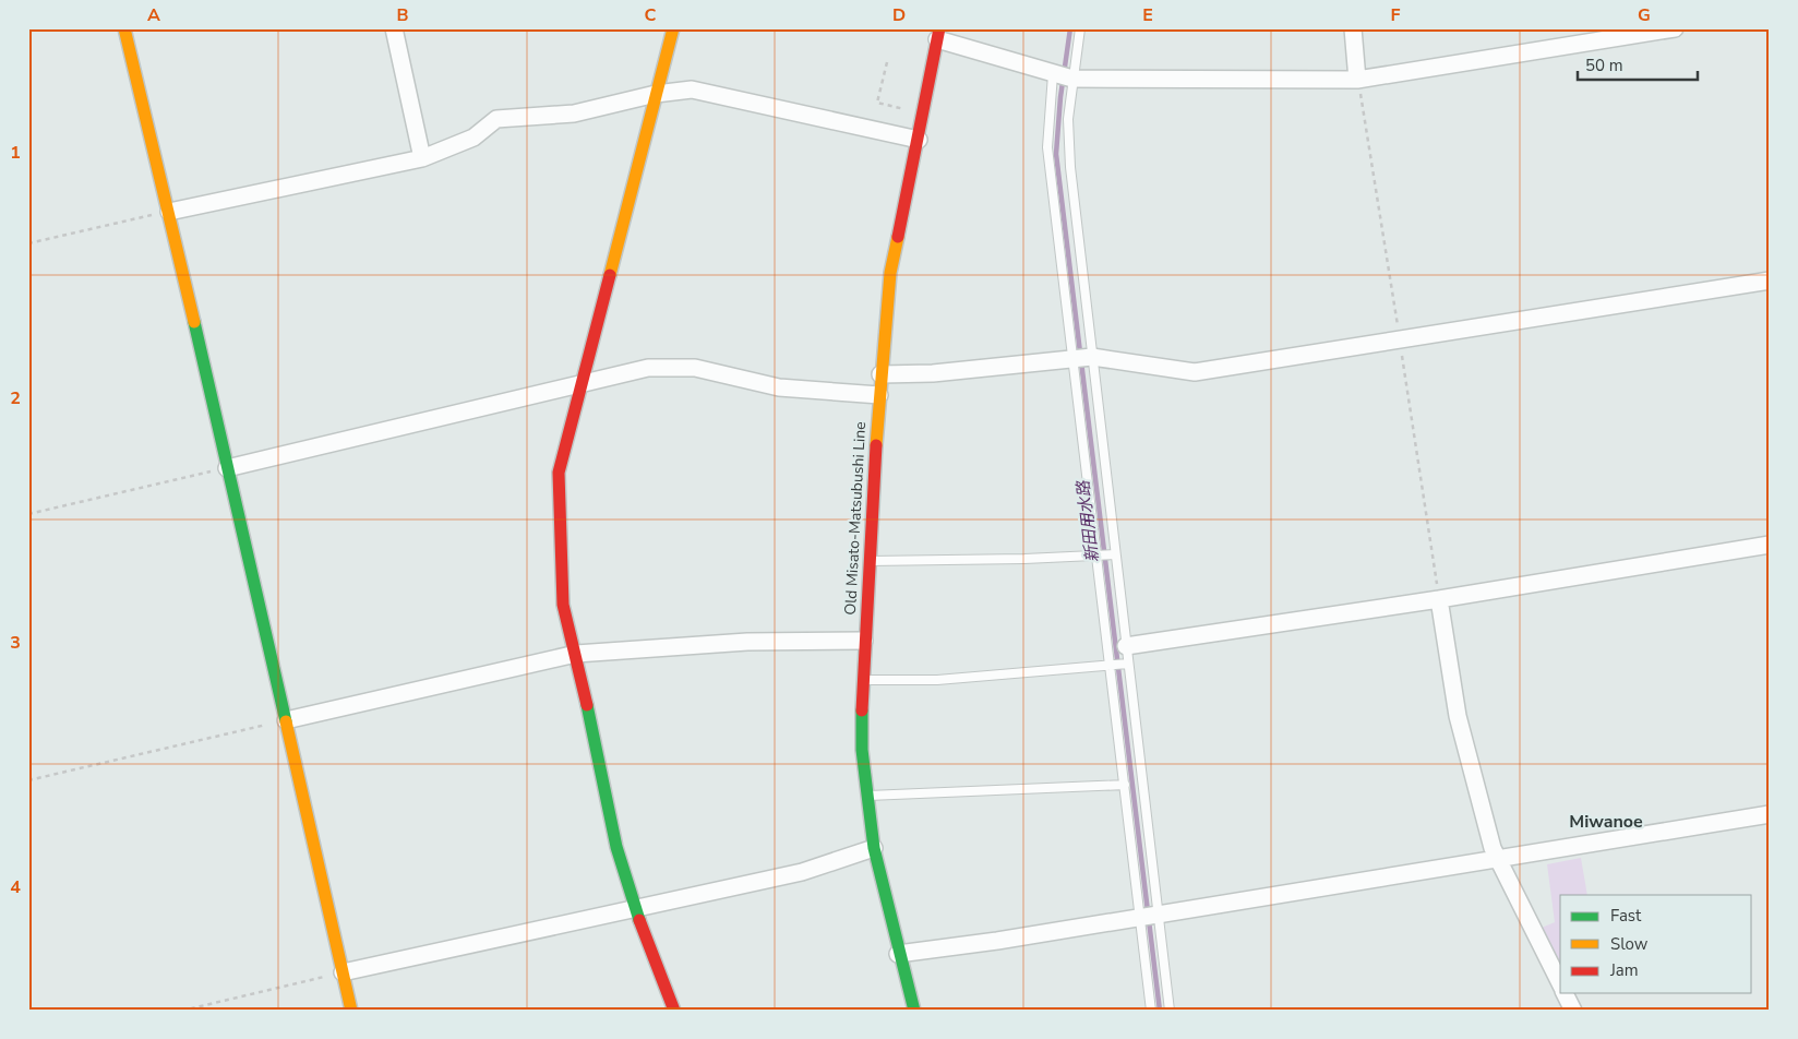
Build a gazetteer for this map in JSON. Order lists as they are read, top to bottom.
{
  "streets": {
    "street": ["Old Misato-Matsubushi Line"]
  },
  "districts": ["Miwanoe"],
  "water": ["新田用水路"],
  "legend": ["Fast", "Slow", "Jam"],
  "scale_bar": "50 m",
  "grid": {
    "columns": [
      "A",
      "B",
      "C",
      "D",
      "E",
      "F",
      "G"
    ],
    "rows": [
      "1",
      "2",
      "3",
      "4"
    ]
  }
}
